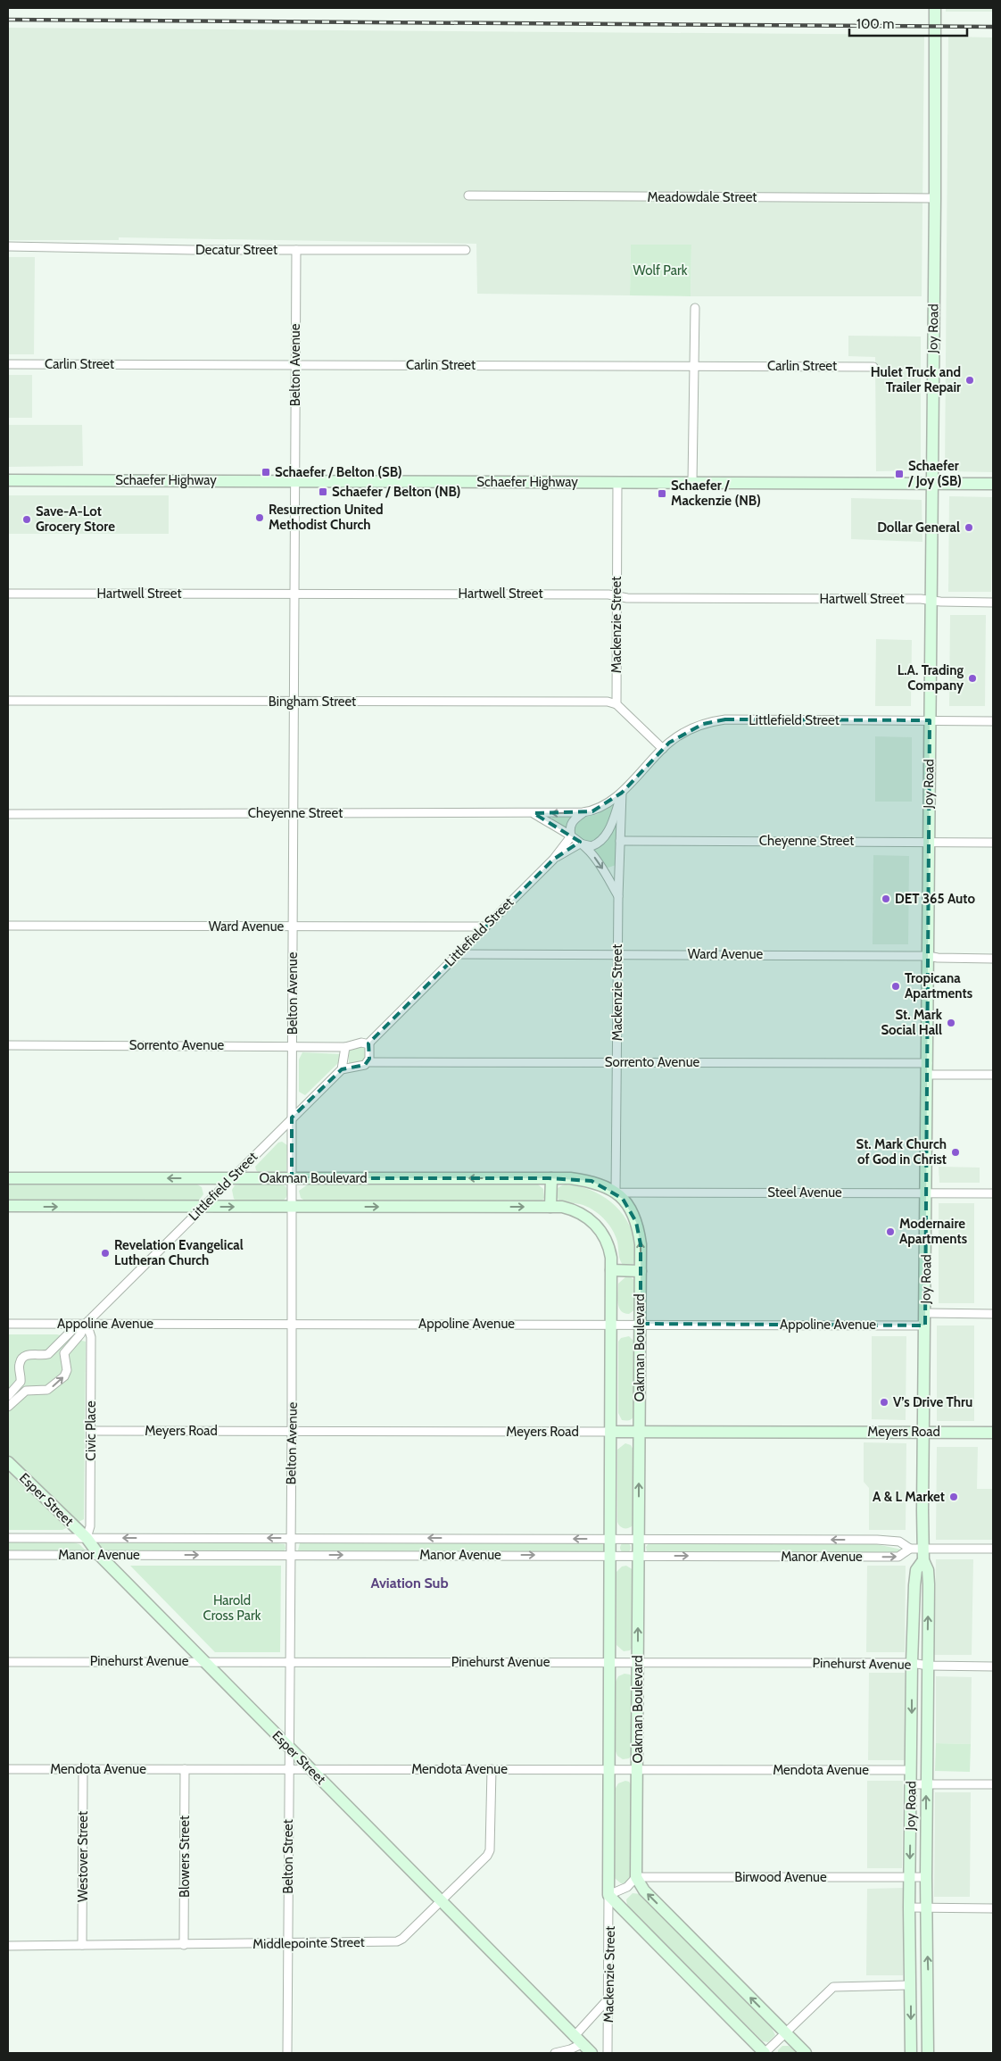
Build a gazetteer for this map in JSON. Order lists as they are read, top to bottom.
{
  "streets": {
    "street": [
      "Meadowdale Street",
      "Decatur Street",
      "Joy Road",
      "Carlin Street",
      "Belton Avenue",
      "Schaefer Highway",
      "Hartwell Street",
      "Mackenzie Street",
      "Bingham Street",
      "Littlefield Street",
      "Cheyenne Street",
      "Ward Avenue",
      "Sorrento Avenue",
      "Oakman Boulevard",
      "Steel Avenue",
      "Appoline Avenue",
      "Civic Place",
      "Meyers Road",
      "Esper Street",
      "Manor Avenue",
      "Pinehurst Avenue",
      "Mendota Avenue",
      "Westover Street",
      "Blowers Street",
      "Belton Street",
      "Birwood Avenue",
      "Middlepointe Street"
    ]
  },
  "crossings": [
    ["Meadowdale Street", "Joy Road"],
    ["Decatur Street", "Belton Avenue"],
    ["Joy Road", "Schaefer Highway"],
    ["Joy Road", "Hartwell Street"],
    ["Joy Road", "Littlefield Street"],
    ["Joy Road", "Cheyenne Street"],
    ["Joy Road", "Ward Avenue"],
    ["Joy Road", "Sorrento Avenue"],
    ["Joy Road", "Steel Avenue"],
    ["Joy Road", "Appoline Avenue"],
    ["Joy Road", "Meyers Road"],
    ["Joy Road", "Manor Avenue"],
    ["Joy Road", "Pinehurst Avenue"],
    ["Joy Road", "Mendota Avenue"],
    ["Joy Road", "Birwood Avenue"],
    ["Carlin Street", "Belton Avenue"],
    ["Belton Avenue", "Schaefer Highway"],
    ["Belton Avenue", "Hartwell Street"],
    ["Belton Avenue", "Bingham Street"],
    ["Belton Avenue", "Littlefield Street"],
    ["Belton Avenue", "Cheyenne Street"],
    ["Belton Avenue", "Ward Avenue"],
    ["Belton Avenue", "Sorrento Avenue"],
    ["Belton Avenue", "Oakman Boulevard"],
    ["Belton Avenue", "Appoline Avenue"],
    ["Belton Avenue", "Meyers Road"],
    ["Belton Avenue", "Esper Street"],
    ["Belton Avenue", "Manor Avenue"],
    ["Belton Avenue", "Pinehurst Avenue"],
    ["Belton Avenue", "Mendota Avenue"],
    ["Belton Avenue", "Belton Street"],
    ["Schaefer Highway", "Mackenzie Street"],
    ["Hartwell Street", "Mackenzie Street"],
    ["Mackenzie Street", "Bingham Street"],
    ["Mackenzie Street", "Littlefield Street"],
    ["Mackenzie Street", "Cheyenne Street"],
    ["Mackenzie Street", "Ward Avenue"],
    ["Mackenzie Street", "Sorrento Avenue"],
    ["Mackenzie Street", "Oakman Boulevard"],
    ["Mackenzie Street", "Steel Avenue"],
    ["Littlefield Street", "Cheyenne Street"],
    ["Littlefield Street", "Ward Avenue"],
    ["Littlefield Street", "Sorrento Avenue"],
    ["Littlefield Street", "Oakman Boulevard"],
    ["Littlefield Street", "Appoline Avenue"],
    ["Littlefield Street", "Civic Place"],
    ["Oakman Boulevard", "Steel Avenue"],
    ["Oakman Boulevard", "Appoline Avenue"],
    ["Oakman Boulevard", "Meyers Road"],
    ["Oakman Boulevard", "Manor Avenue"],
    ["Oakman Boulevard", "Pinehurst Avenue"],
    ["Oakman Boulevard", "Mendota Avenue"],
    ["Oakman Boulevard", "Birwood Avenue"],
    ["Appoline Avenue", "Civic Place"],
    ["Civic Place", "Meyers Road"],
    ["Civic Place", "Esper Street"],
    ["Civic Place", "Manor Avenue"],
    ["Esper Street", "Manor Avenue"],
    ["Esper Street", "Pinehurst Avenue"],
    ["Esper Street", "Mendota Avenue"],
    ["Esper Street", "Middlepointe Street"],
    ["Mendota Avenue", "Westover Street"],
    ["Mendota Avenue", "Blowers Street"],
    ["Mendota Avenue", "Belton Street"],
    ["Mendota Avenue", "Middlepointe Street"],
    ["Westover Street", "Middlepointe Street"],
    ["Blowers Street", "Middlepointe Street"],
    ["Belton Street", "Middlepointe Street"]
  ],
  "districts": ["Aviation Sub"],
  "parks": ["Wolf Park", "Harold Cross Park"],
  "places": {
    "other": [
      "Hulet Truck and Trailer Repair",
      "Resurrection United Methodist Church",
      "Save-A-Lot Grocery Store",
      "Dollar General",
      "L.A. Trading Company",
      "DET 365 Auto",
      "Tropicana Apartments",
      "St. Mark Social Hall",
      "St. Mark Church of God in Christ",
      "Modernaire Apartments",
      "Revelation Evangelical Lutheran Church",
      "V’s Drive Thru",
      "A & L Market"
    ],
    "transit": [
      "Schaefer / Belton (SB)",
      "Schaefer / Joy (SB)",
      "Schaefer / Belton (NB)",
      "Schaefer / Mackenzie (NB)"
    ]
  },
  "scale_bar": "100 m"
}
